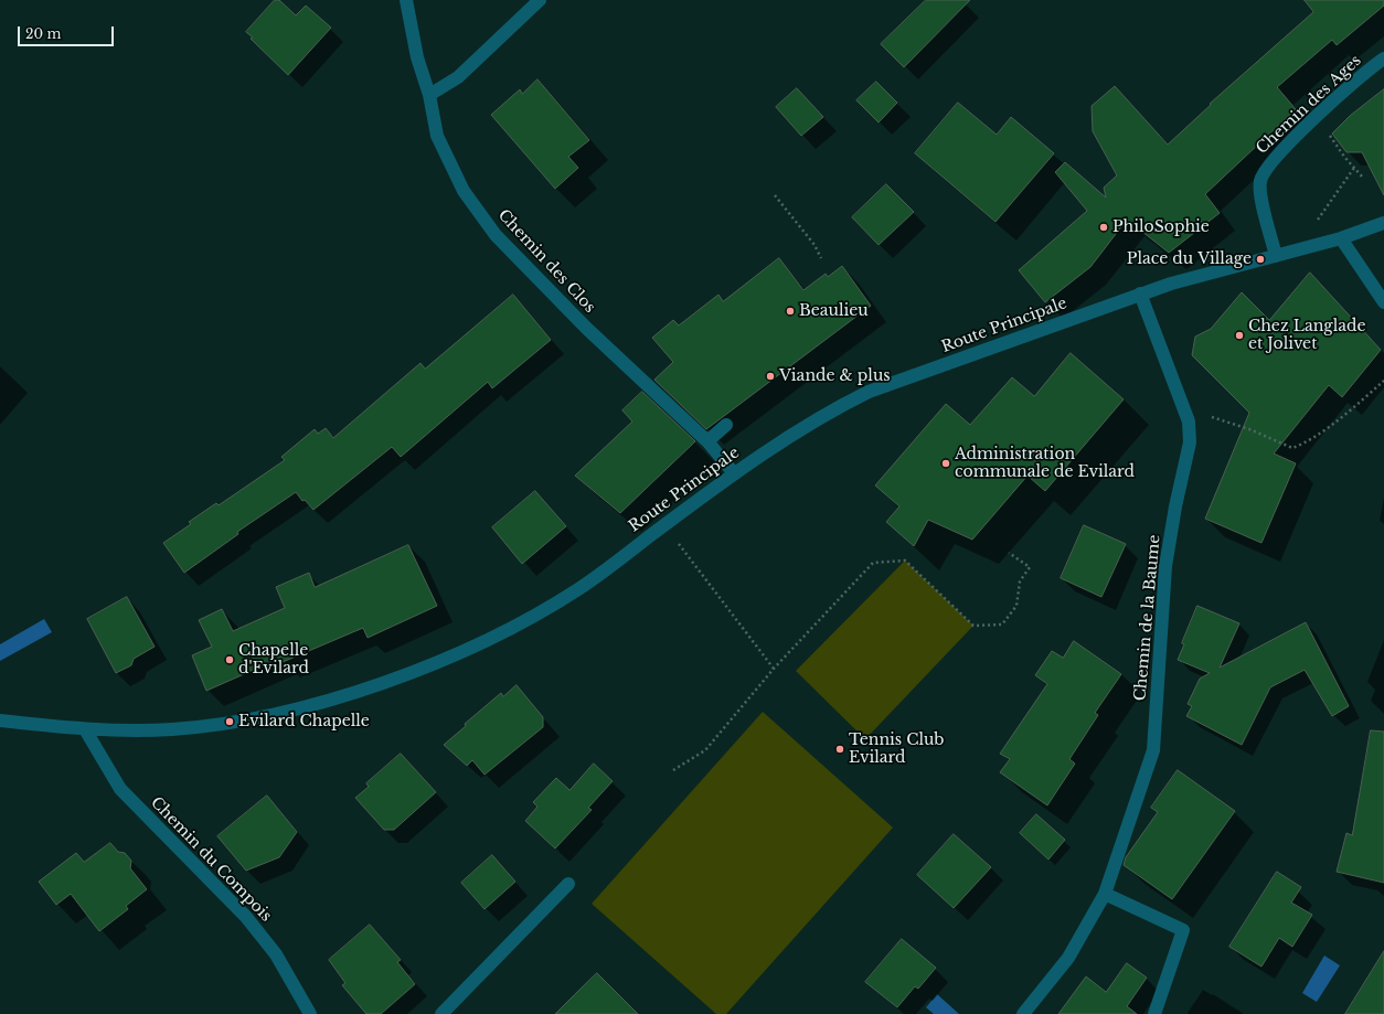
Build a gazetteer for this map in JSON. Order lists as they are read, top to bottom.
{
  "streets": {
    "street": [
      "Chemin des Ages",
      "Chemin des Clos",
      "Route Principale",
      "Chemin de la Baume",
      "Chemin du Compois"
    ]
  },
  "crossings": [
    ["Chemin des Ages", "Route Principale"],
    ["Chemin des Clos", "Route Principale"],
    ["Route Principale", "Chemin de la Baume"],
    ["Route Principale", "Chemin du Compois"]
  ],
  "places": [
    "PhiloSophie",
    "Place du Village",
    "Beaulieu",
    "Chez Langlade et Jolivet",
    "Viande & plus",
    "Administration communale de Evilard",
    "Chapelle d'Evilard",
    "Evilard Chapelle",
    "Tennis Club Evilard"
  ],
  "scale_bar": "20 m"
}
